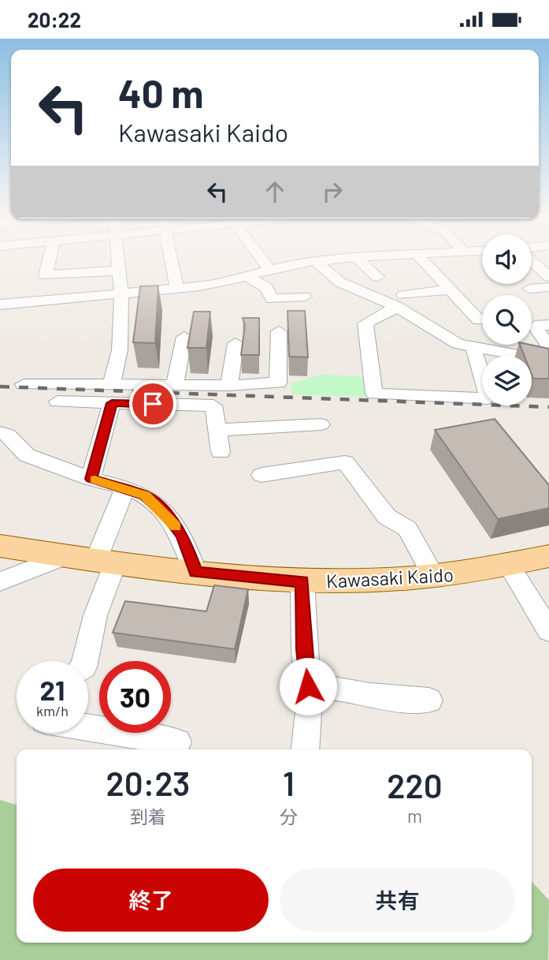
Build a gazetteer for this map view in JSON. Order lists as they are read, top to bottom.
{
  "streets": {
    "main road": ["Kawasaki Kaido"]
  },
  "page": {
    "status": "20:22",
    "turn": ["40 m", "Kawasaki Kaido"],
    "speed": "21 km/h",
    "limit": "30",
    "eta": [
      "20:23",
      "到着",
      "1",
      "分",
      "220",
      "m"
    ],
    "buttons": ["終了", "共有"]
  }
}
